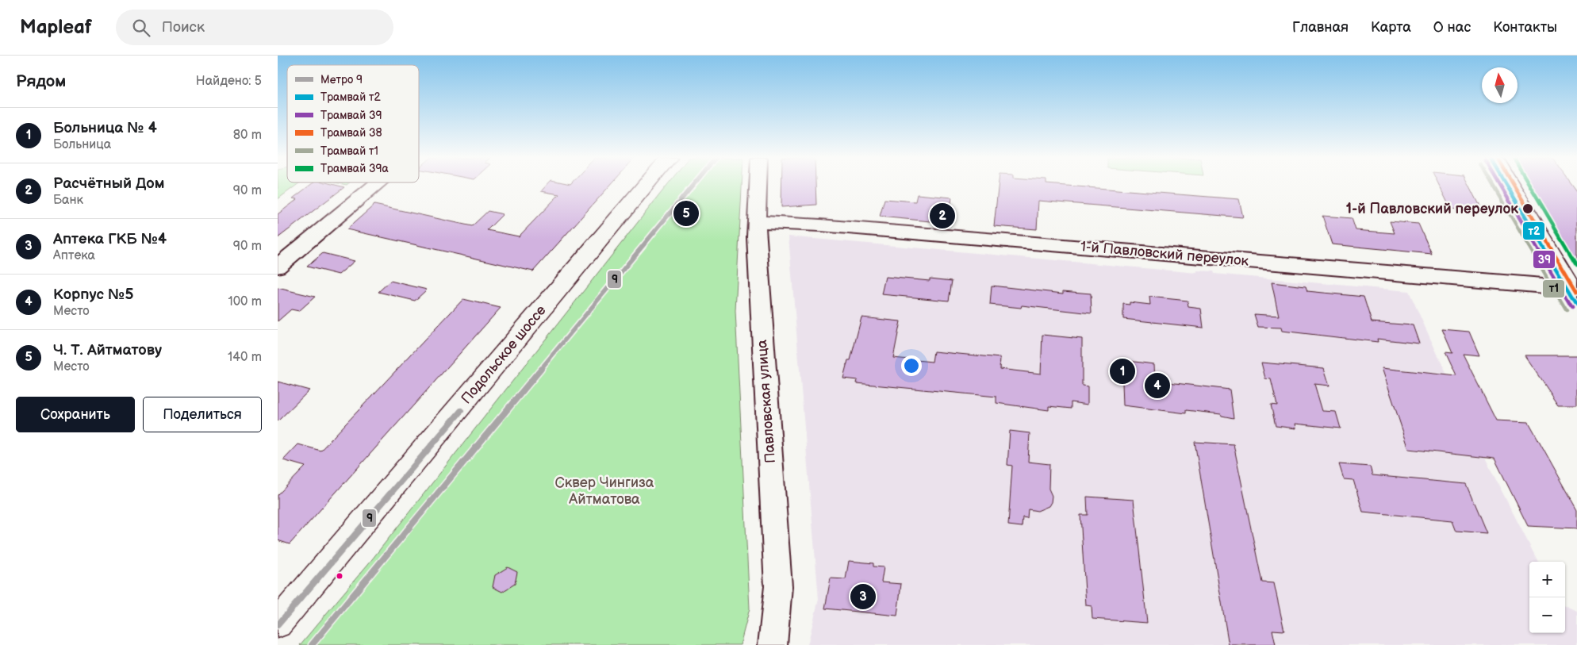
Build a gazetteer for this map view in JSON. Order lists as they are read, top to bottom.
{
  "streets": {
    "main road": ["Подольское шоссе"],
    "street": ["1-й Павловский переулок", "Павловская улица"]
  },
  "crossings": [
    ["1-й Павловский переулок", "Павловская улица"]
  ],
  "parks": ["Сквер Чингиза Айтматова"],
  "places": ["1-й Павловский переулок"],
  "lines": [
    "metro line 9",
    "tram line т2",
    "tram line 39",
    "tram line 38",
    "tram line т1",
    "tram line 39а"
  ],
  "legend": [
    "Метро 9",
    "Трамвай т2",
    "Трамвай 39",
    "Трамвай 38",
    "Трамвай т1",
    "Трамвай 39а"
  ],
  "north": "top",
  "page": {
    "header": "Mapleaf",
    "search": "Поиск",
    "nav": [
      "Главная",
      "Карта",
      "О нас",
      "Контакты"
    ],
    "heading": ["Рядом", "Найдено: 5"],
    "list": [
      {
        "mark": "1",
        "name": "Больница № 4",
        "note": "Больница",
        "value": "80 m"
      },
      {
        "mark": "2",
        "name": "Расчётный Дом",
        "note": "Банк",
        "value": "90 m"
      },
      {
        "mark": "3",
        "name": "Аптека ГКБ №4",
        "note": "Аптека",
        "value": "90 m"
      },
      {
        "mark": "4",
        "name": "Корпус №5",
        "note": "Место",
        "value": "100 m"
      },
      {
        "mark": "5",
        "name": "Ч. Т. Айтматову",
        "note": "Место",
        "value": "140 m"
      }
    ],
    "pins": [
      "5",
      "2",
      "1",
      "4",
      "3"
    ],
    "buttons": ["Сохранить", "Поделиться"],
    "map_buttons": ["+", "−"]
  }
}
